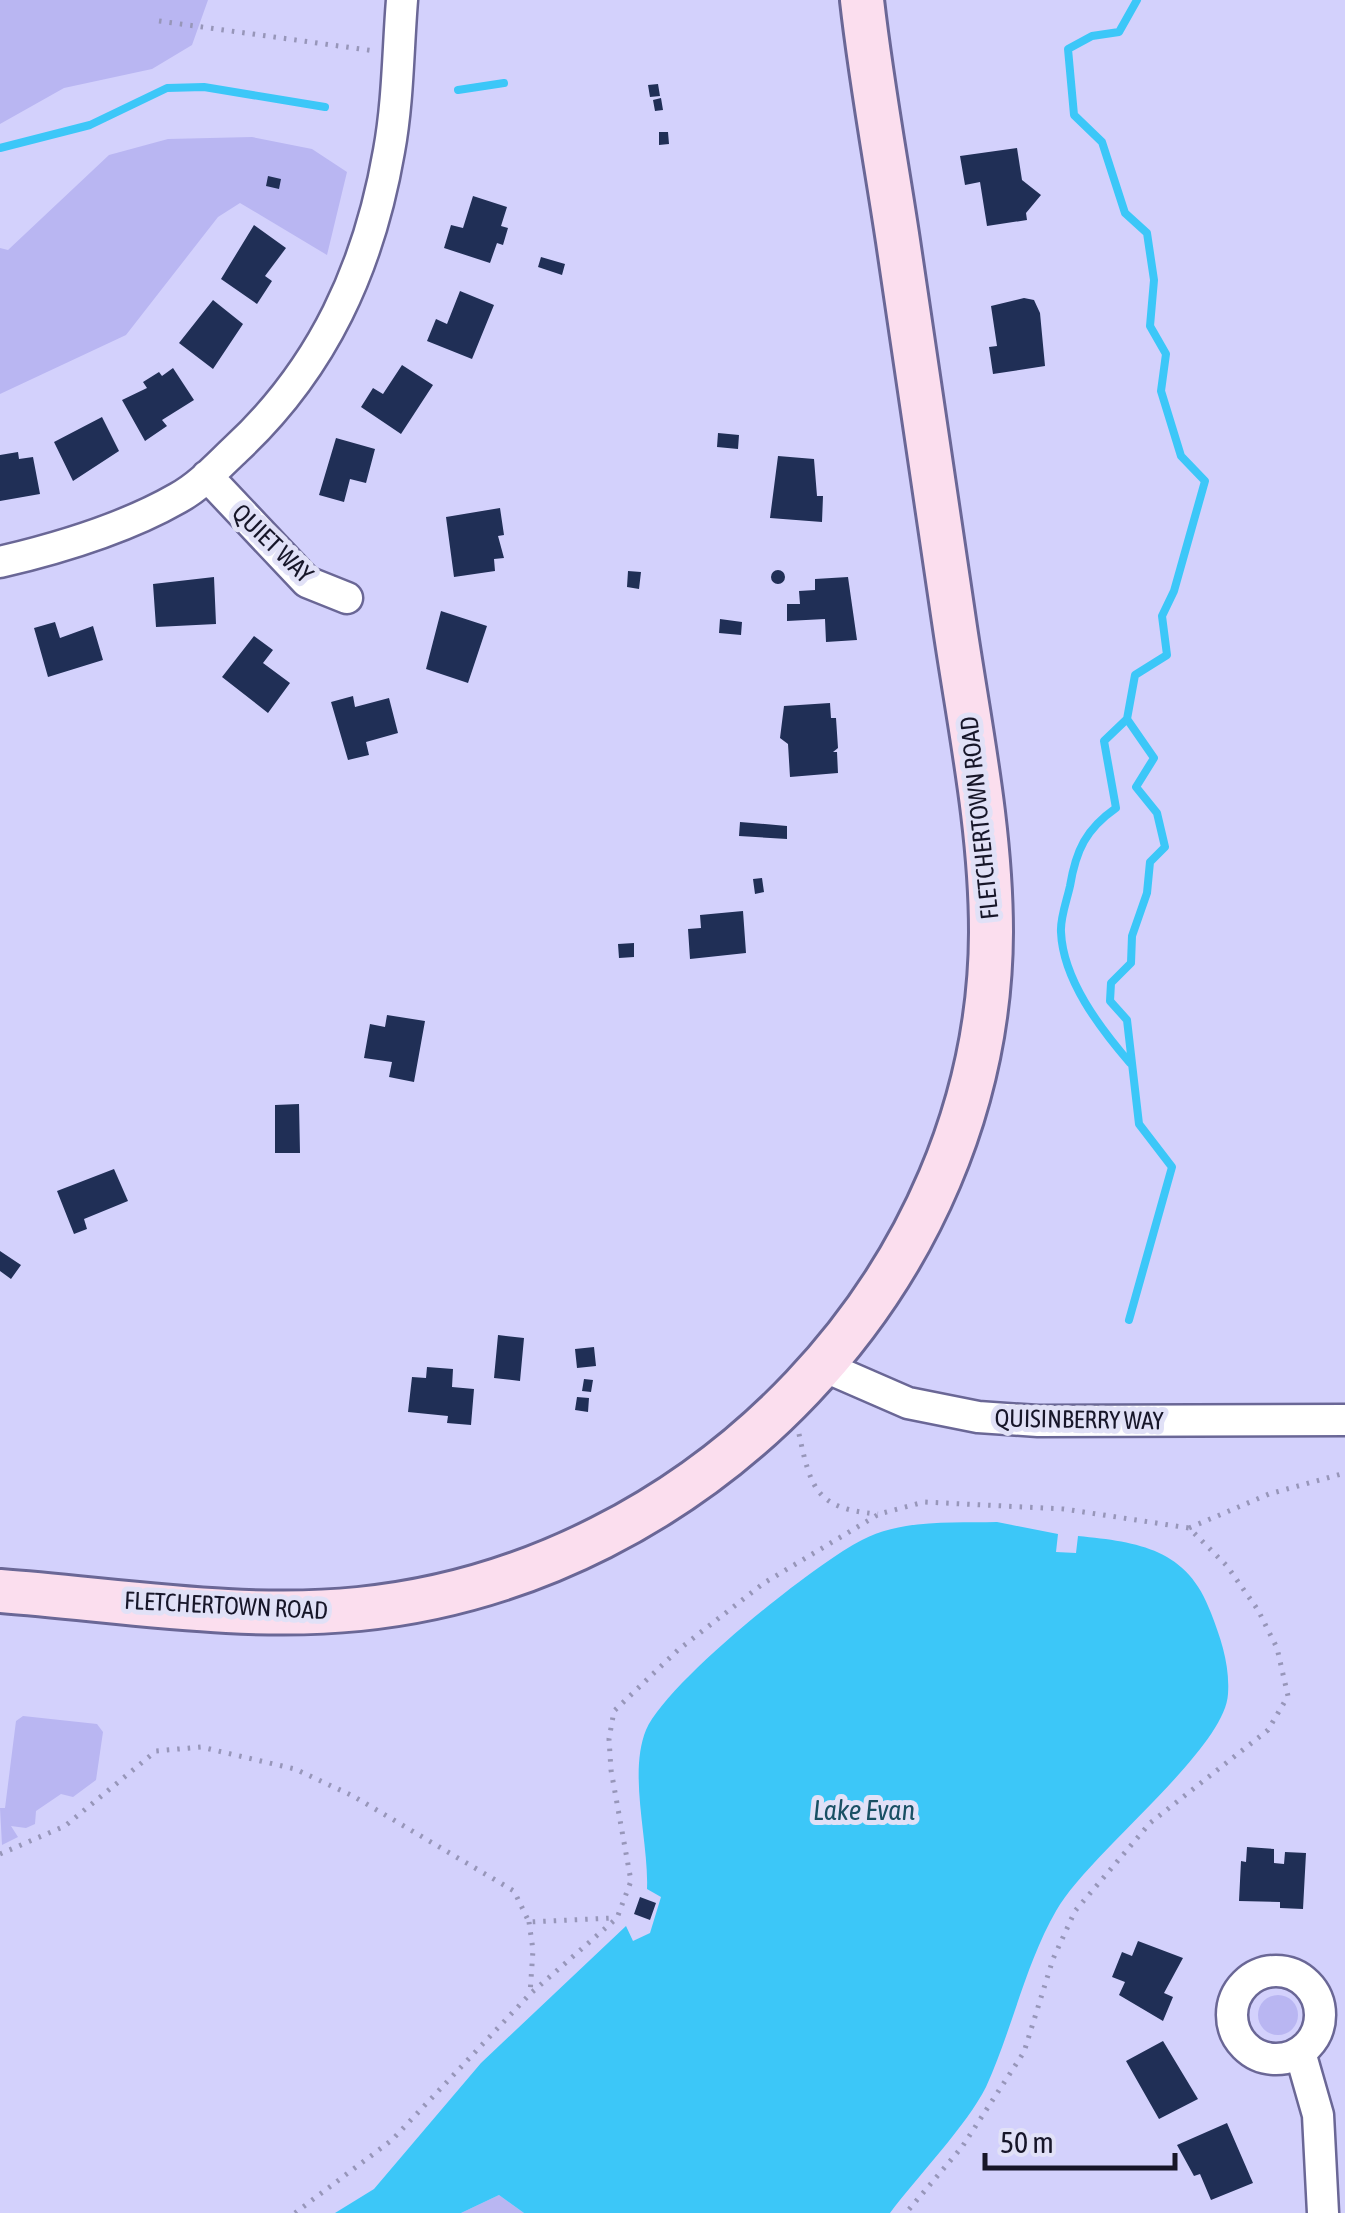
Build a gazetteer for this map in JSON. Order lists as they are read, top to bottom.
{
  "streets": {
    "street": ["QUIET WAY", "FLETCHERTOWN ROAD", "QUISINBERRY WAY"]
  },
  "crossings": [
    ["FLETCHERTOWN ROAD", "QUISINBERRY WAY"]
  ],
  "water": ["Lake Evan"],
  "scale_bar": "50 m"
}
